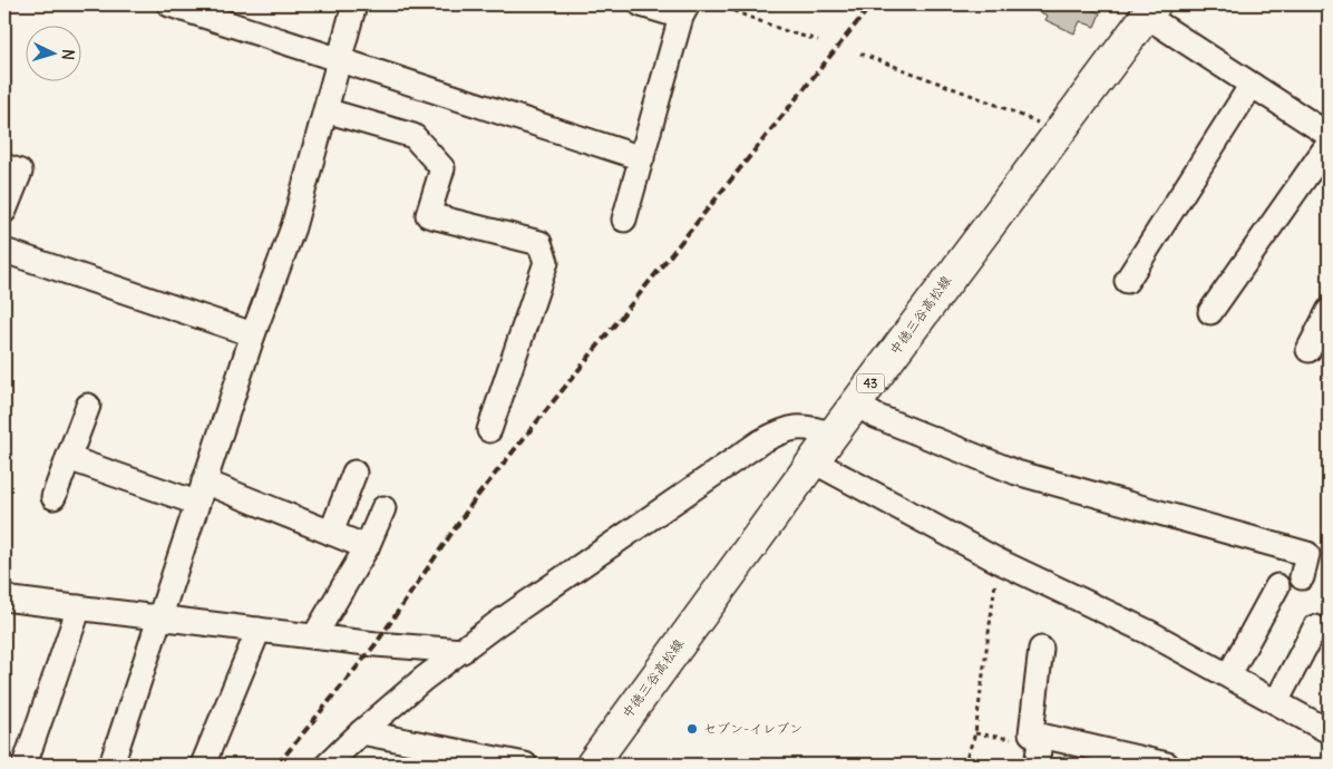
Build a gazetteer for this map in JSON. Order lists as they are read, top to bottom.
{
  "streets": {
    "main road": ["中徳三谷高松線", "43"]
  },
  "places": ["セブン-イレブン"],
  "north": "right"
}
